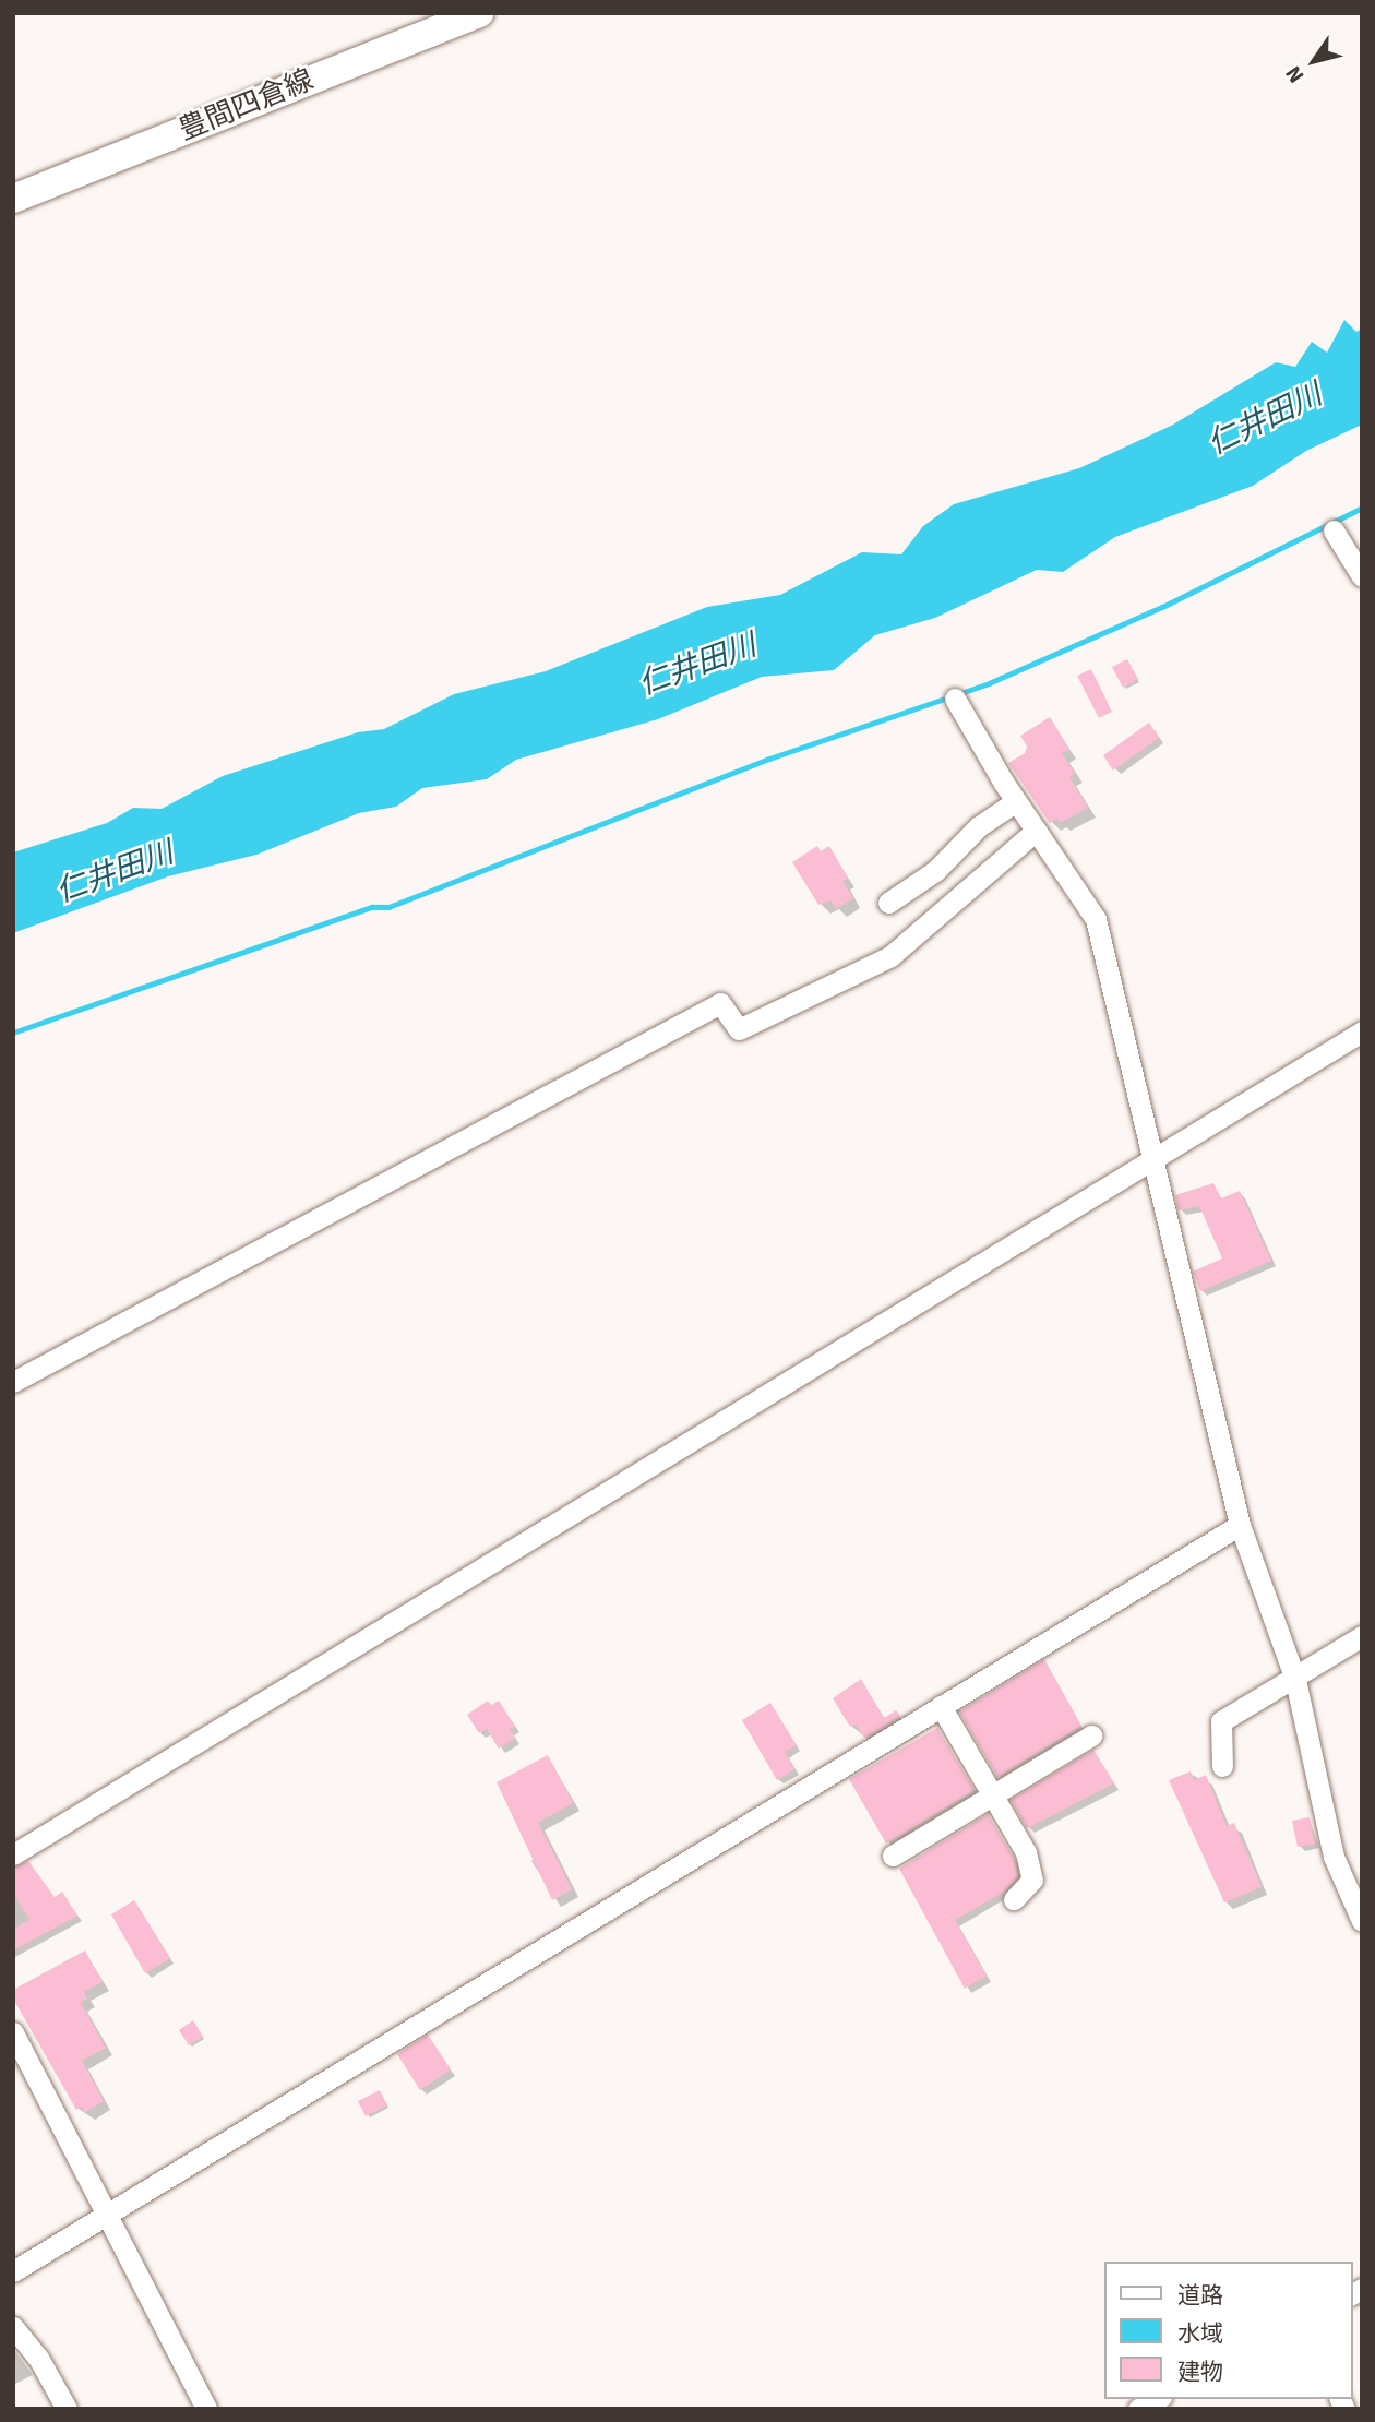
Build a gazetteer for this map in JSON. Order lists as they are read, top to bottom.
{
  "streets": {
    "main road": ["豊間四倉線"]
  },
  "water": ["仁井田川"],
  "legend": ["道路", "水域", "建物"],
  "north": "bottom left"
}
